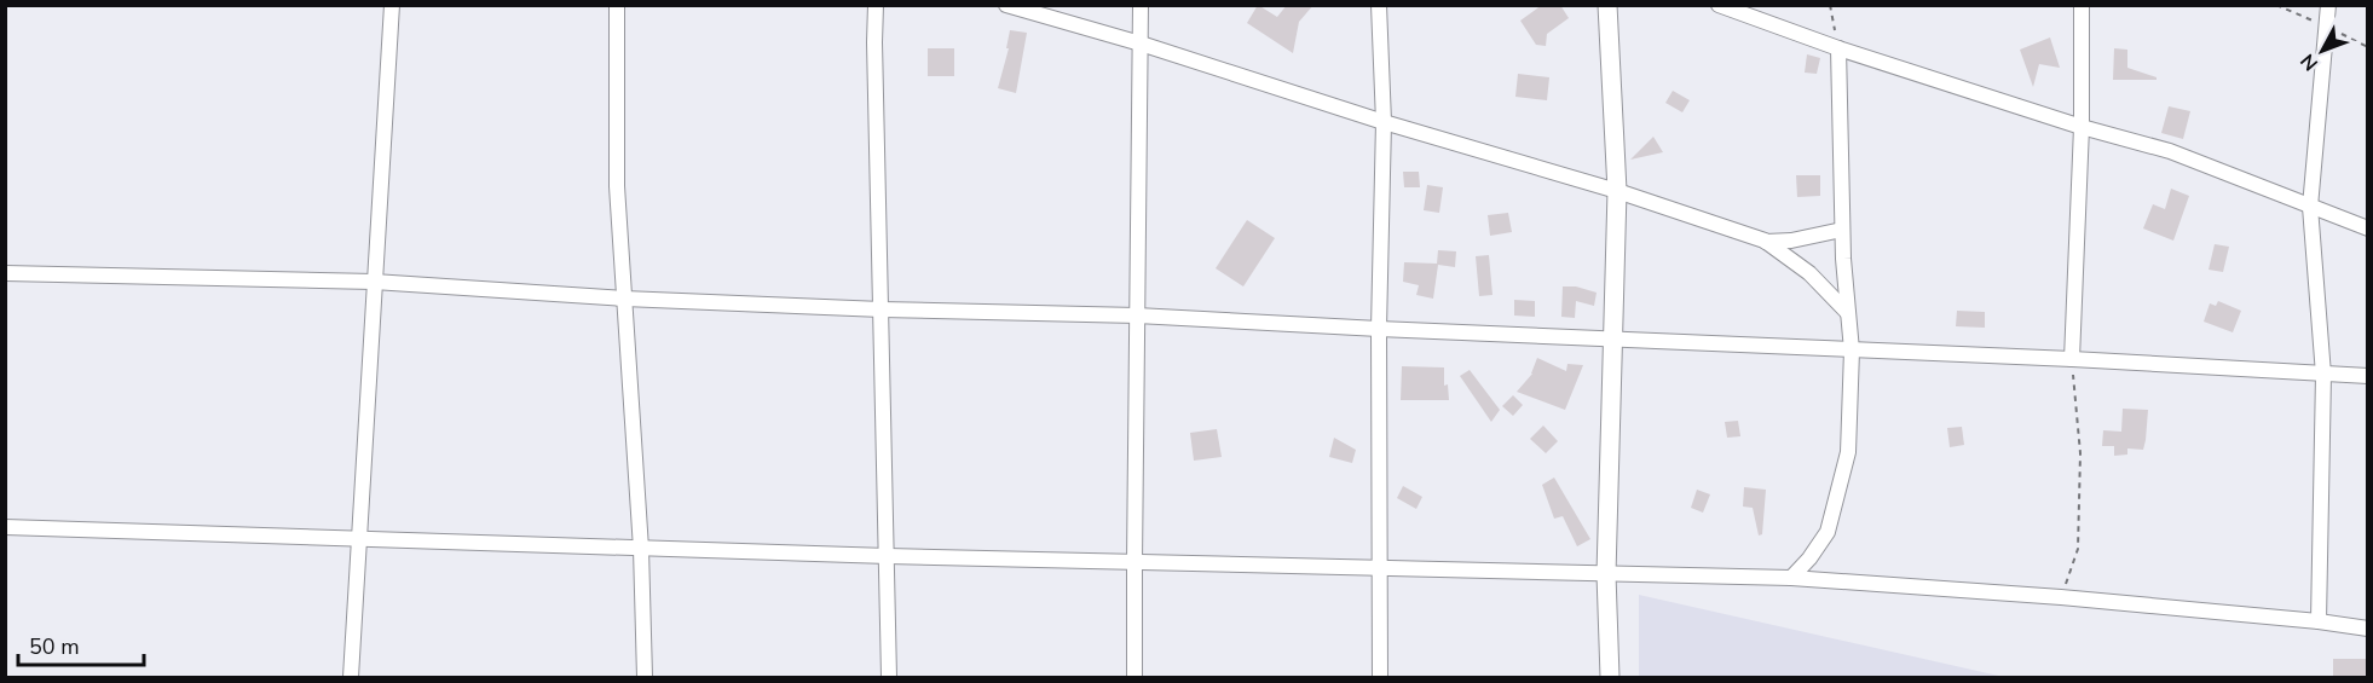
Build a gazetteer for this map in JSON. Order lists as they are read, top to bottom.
{
  "scale_bar": "50 m",
  "north": "bottom left"
}
